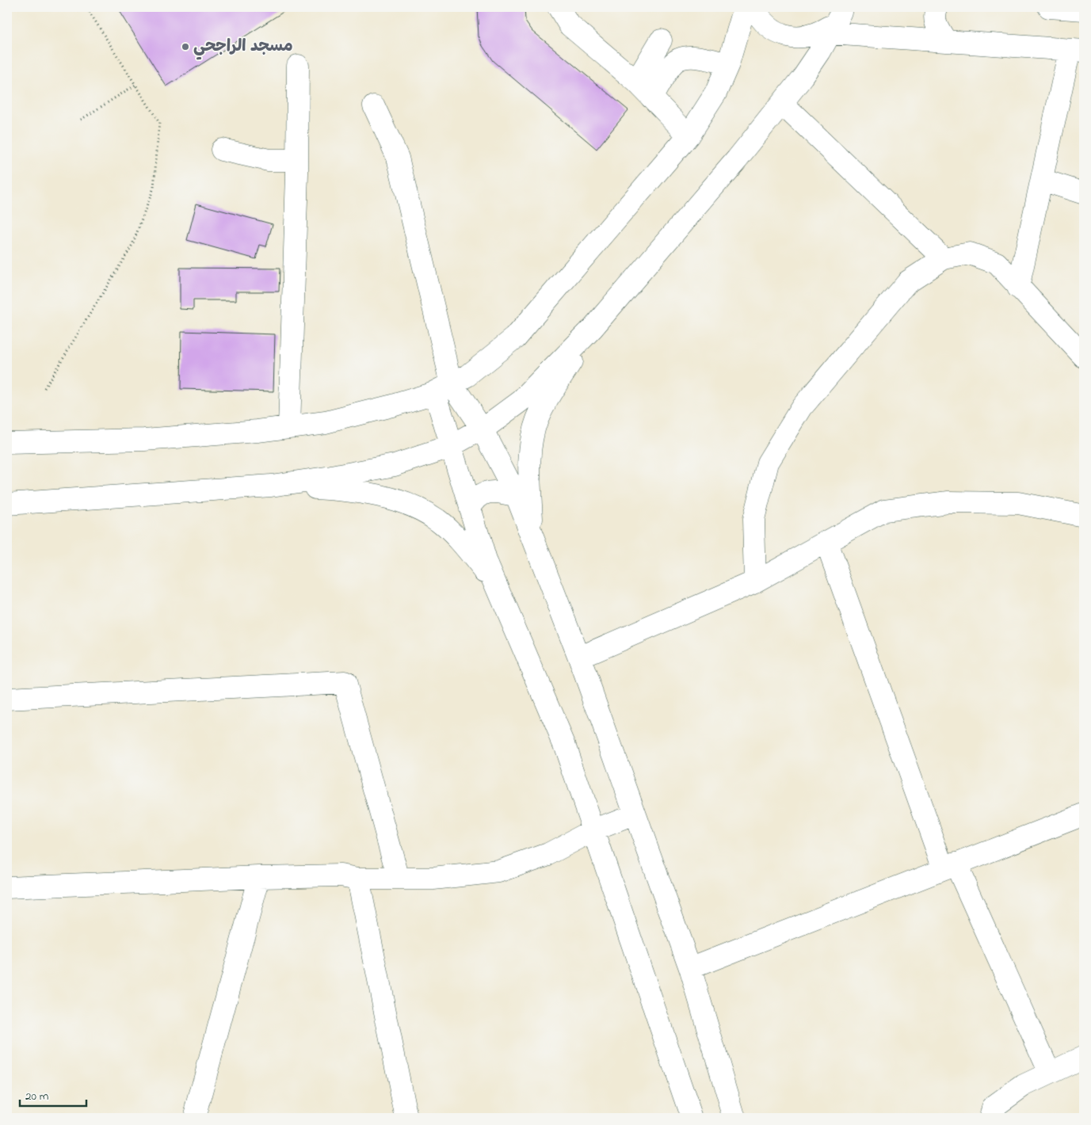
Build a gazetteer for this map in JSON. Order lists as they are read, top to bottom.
{
  "places": ["مسجد الراجحي"],
  "scale_bar": "20 m"
}
